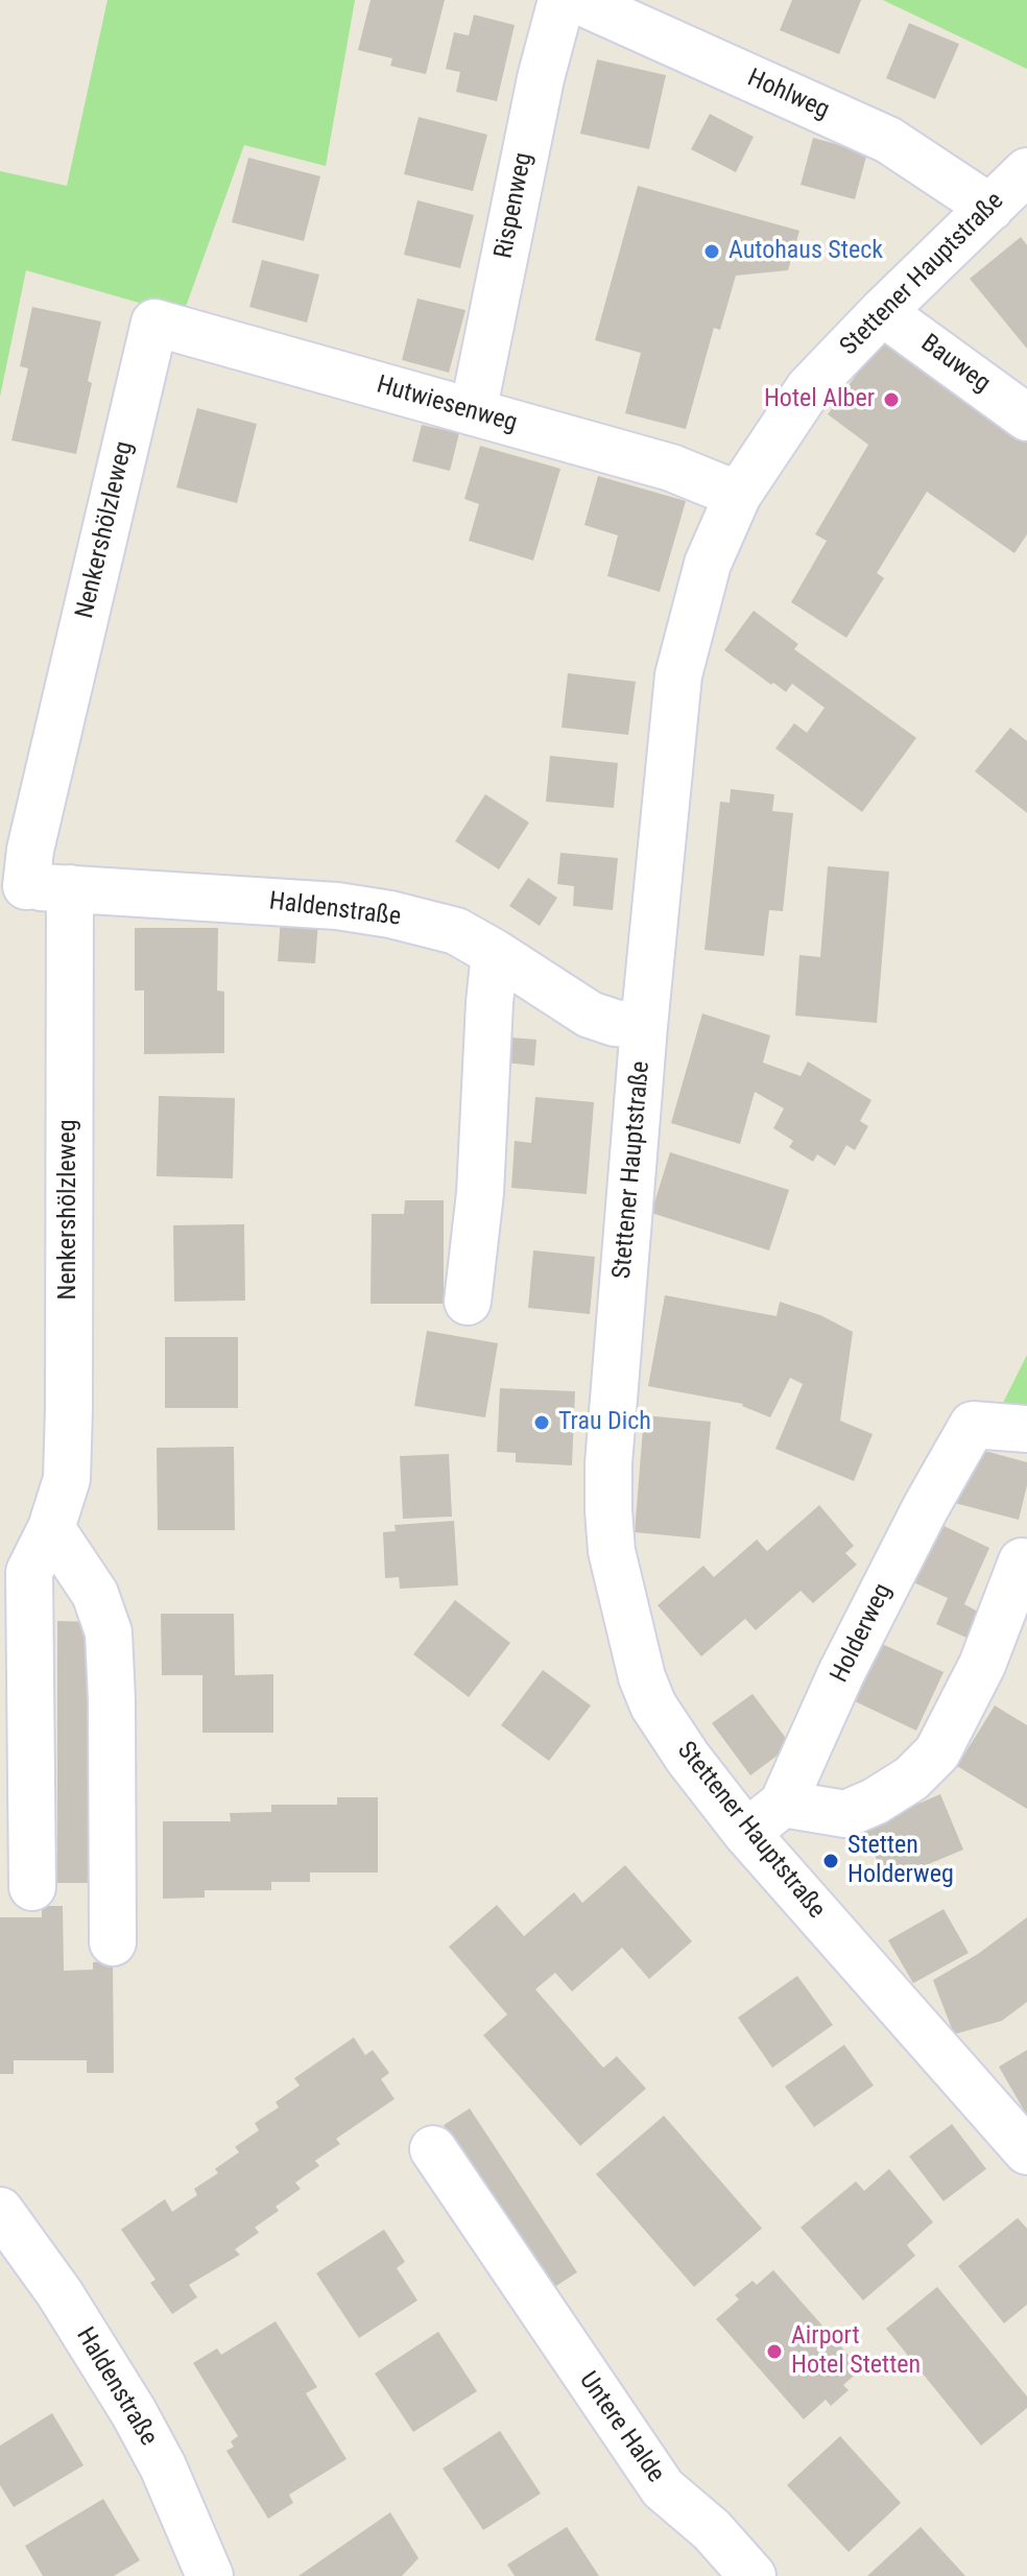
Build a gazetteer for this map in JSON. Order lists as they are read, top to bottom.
{
  "streets": {
    "street": [
      "Hohlweg",
      "Rispenweg",
      "Stettener Hauptstraße",
      "Bauweg",
      "Hutwiesenweg",
      "Nenkershölzleweg",
      "Haldenstraße",
      "Holderweg",
      "Untere Halde"
    ]
  },
  "crossings": [
    ["Hohlweg", "Stettener Hauptstraße"],
    ["Rispenweg", "Hutwiesenweg"],
    ["Stettener Hauptstraße", "Bauweg"],
    ["Stettener Hauptstraße", "Hutwiesenweg"],
    ["Stettener Hauptstraße", "Haldenstraße"],
    ["Stettener Hauptstraße", "Holderweg"],
    ["Hutwiesenweg", "Nenkershölzleweg"],
    ["Nenkershölzleweg", "Haldenstraße"]
  ],
  "places": [
    "Autohaus Steck",
    "Hotel Alber",
    "Trau Dich",
    "Stetten Holderweg",
    "Airport Hotel Stetten"
  ]
}
